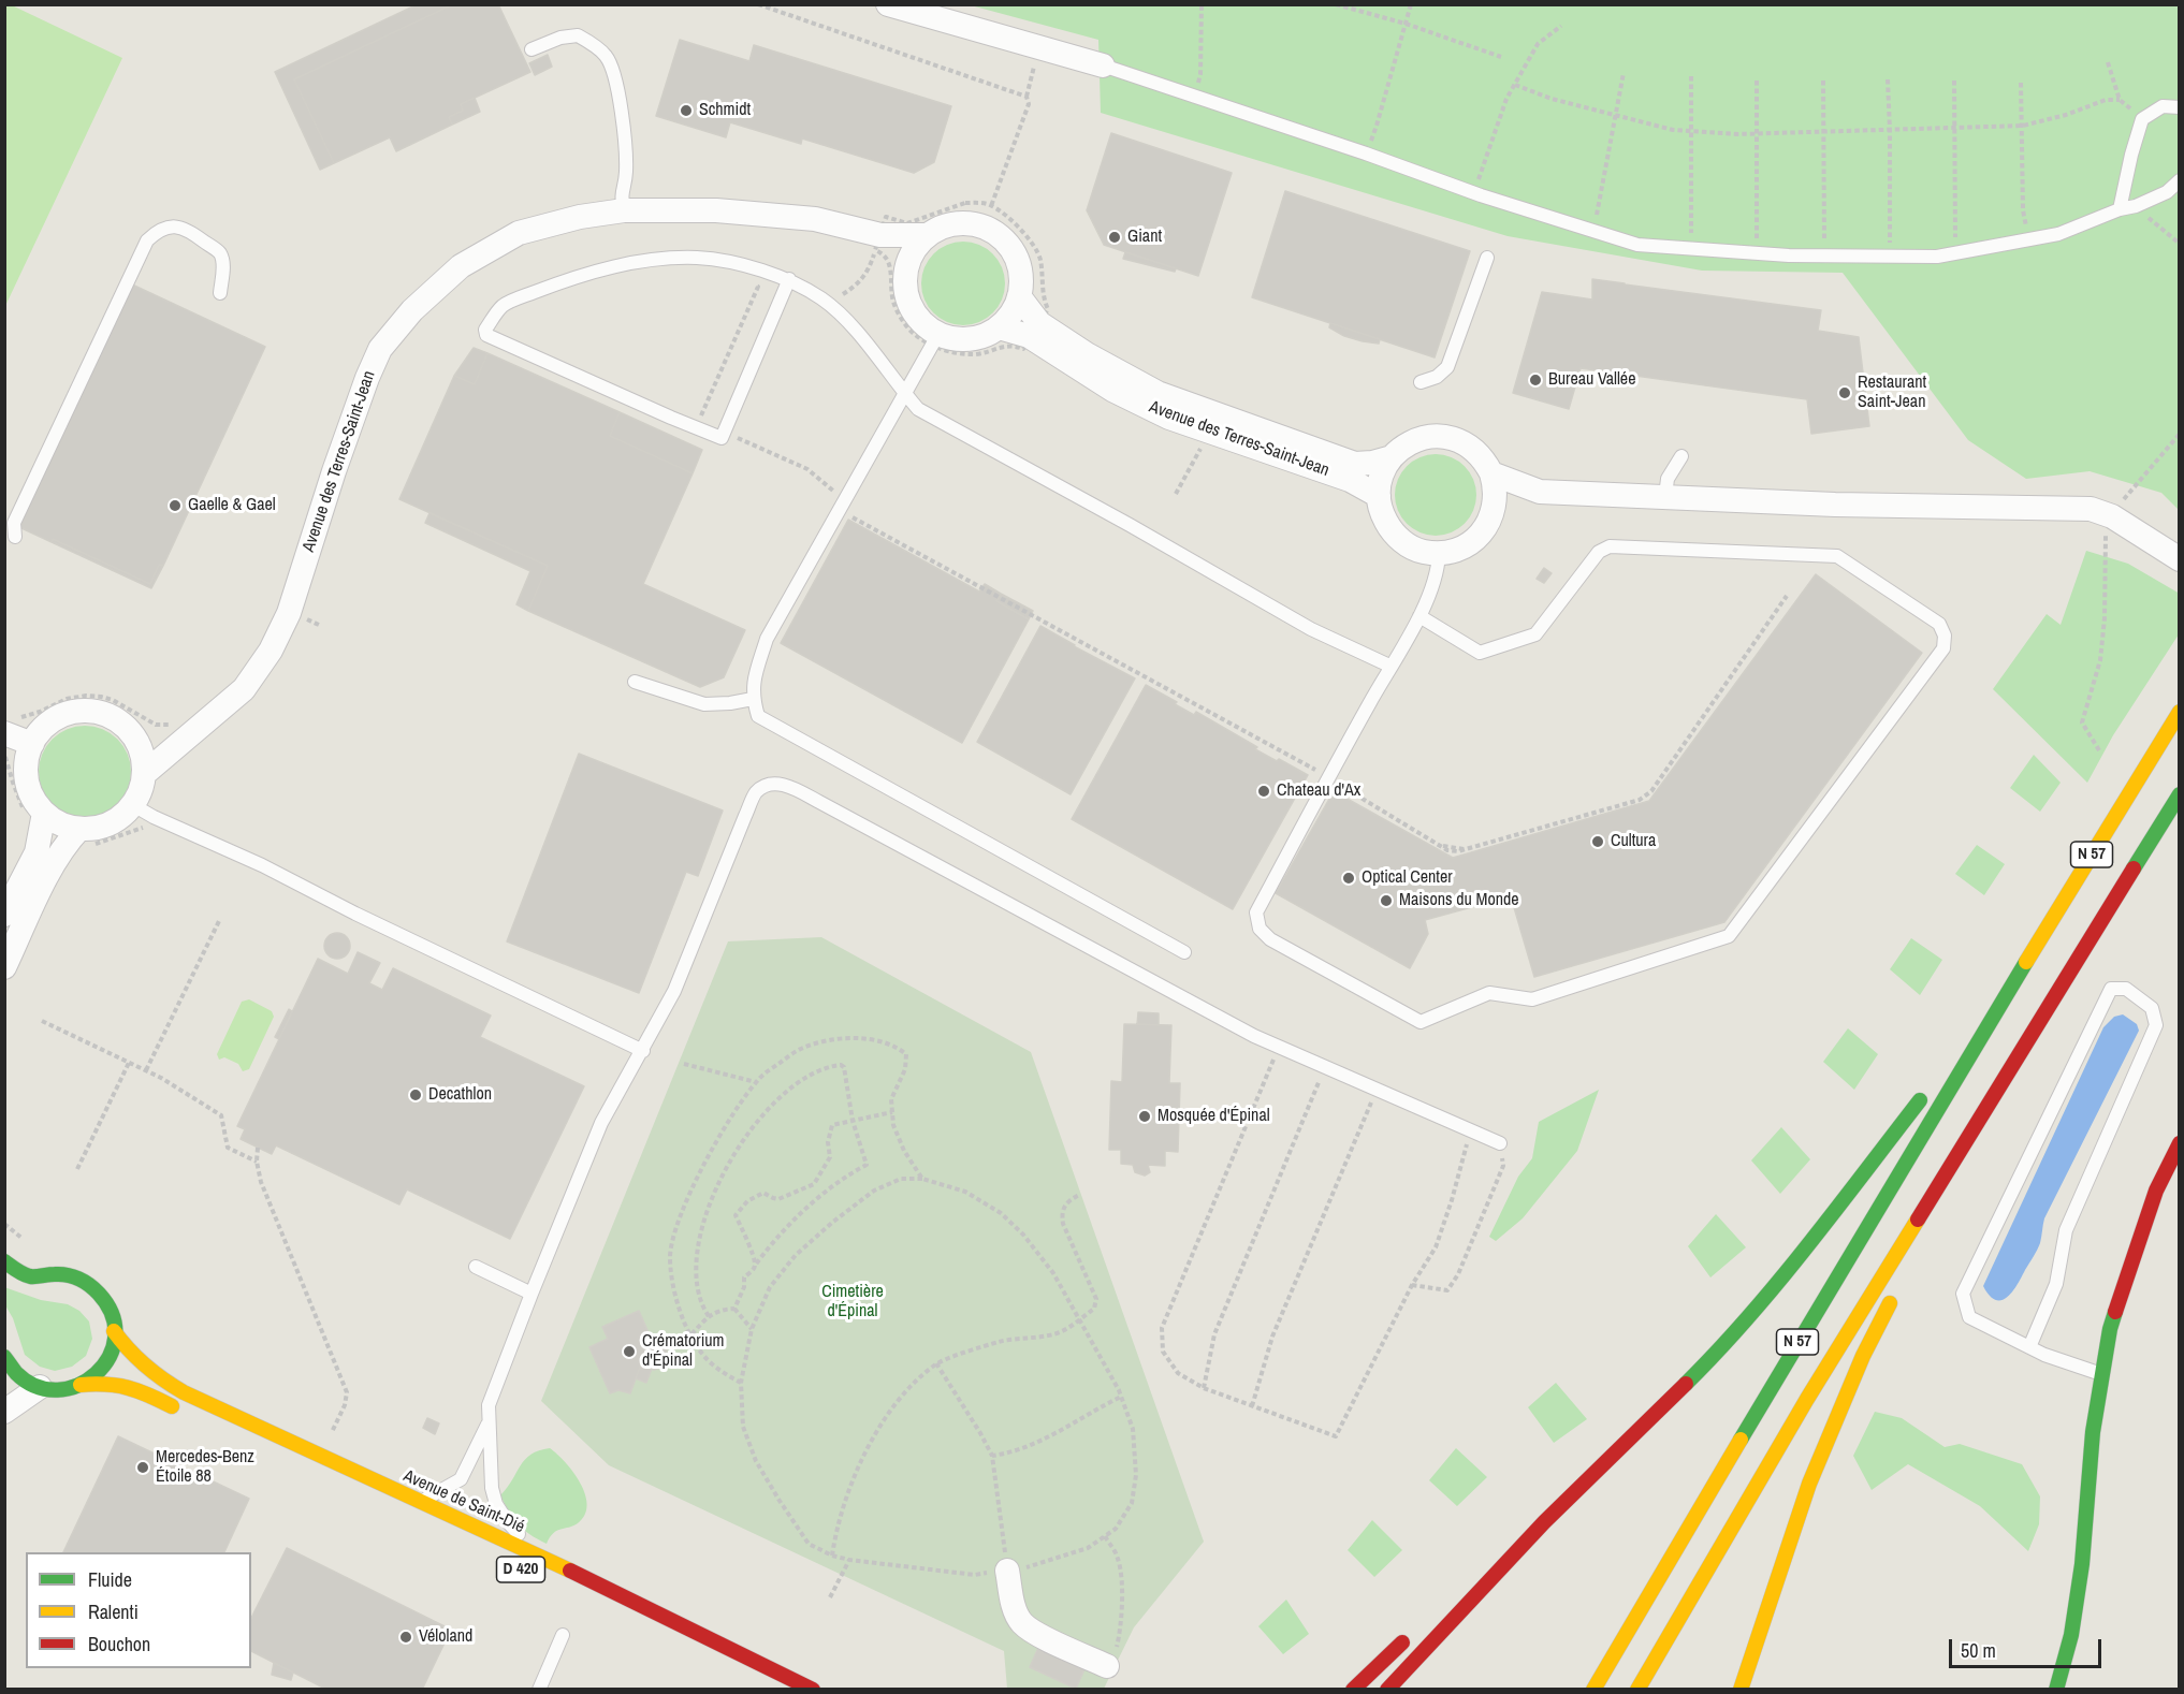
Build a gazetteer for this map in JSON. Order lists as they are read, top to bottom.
{
  "streets": {
    "main road": ["N 57", "Avenue de Saint-Dié", "D 420"],
    "street": ["Avenue des Terres-Saint-Jean"]
  },
  "parks": ["Cimetière d'Épinal"],
  "places": [
    "Schmidt",
    "Giant",
    "Bureau Vallée",
    "Restaurant Saint-Jean",
    "Gaelle & Gael",
    "Chateau d'Ax",
    "Cultura",
    "Optical Center",
    "Maisons du Monde",
    "Decathlon",
    "Mosquée d'Épinal",
    "Crématorium d'Épinal",
    "Mercedes-Benz Étoile 88",
    "Véloland"
  ],
  "legend": ["Fluide", "Ralenti", "Bouchon"],
  "scale_bar": "50 m"
}
